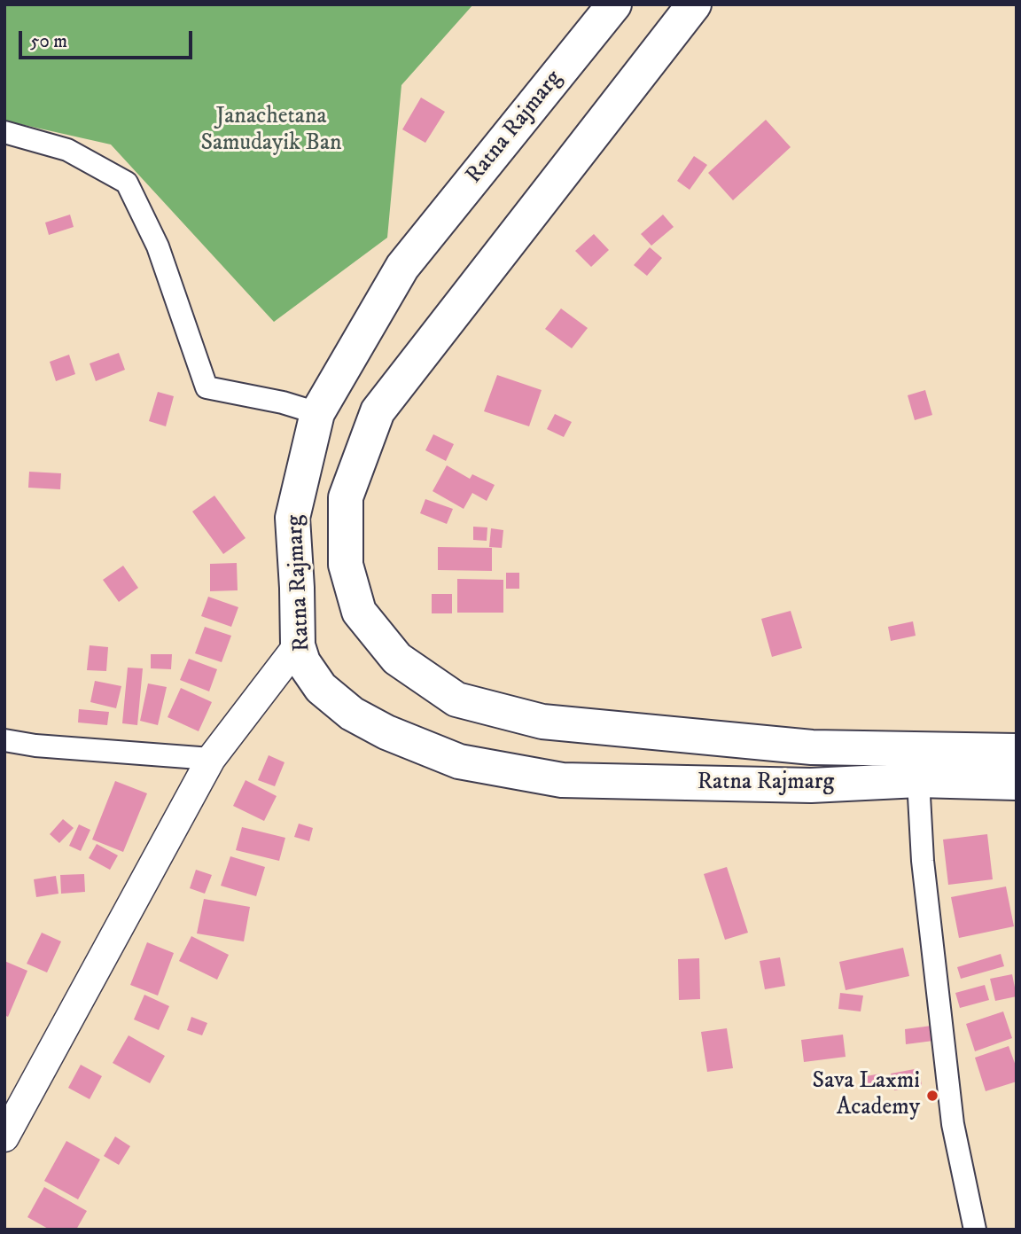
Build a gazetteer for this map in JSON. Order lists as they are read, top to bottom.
{
  "streets": {
    "main road": ["Ratna Rajmarg"]
  },
  "parks": ["Janachetana Samudayik Ban"],
  "places": ["Sava Laxmi Academy"],
  "scale_bar": "50 m"
}
